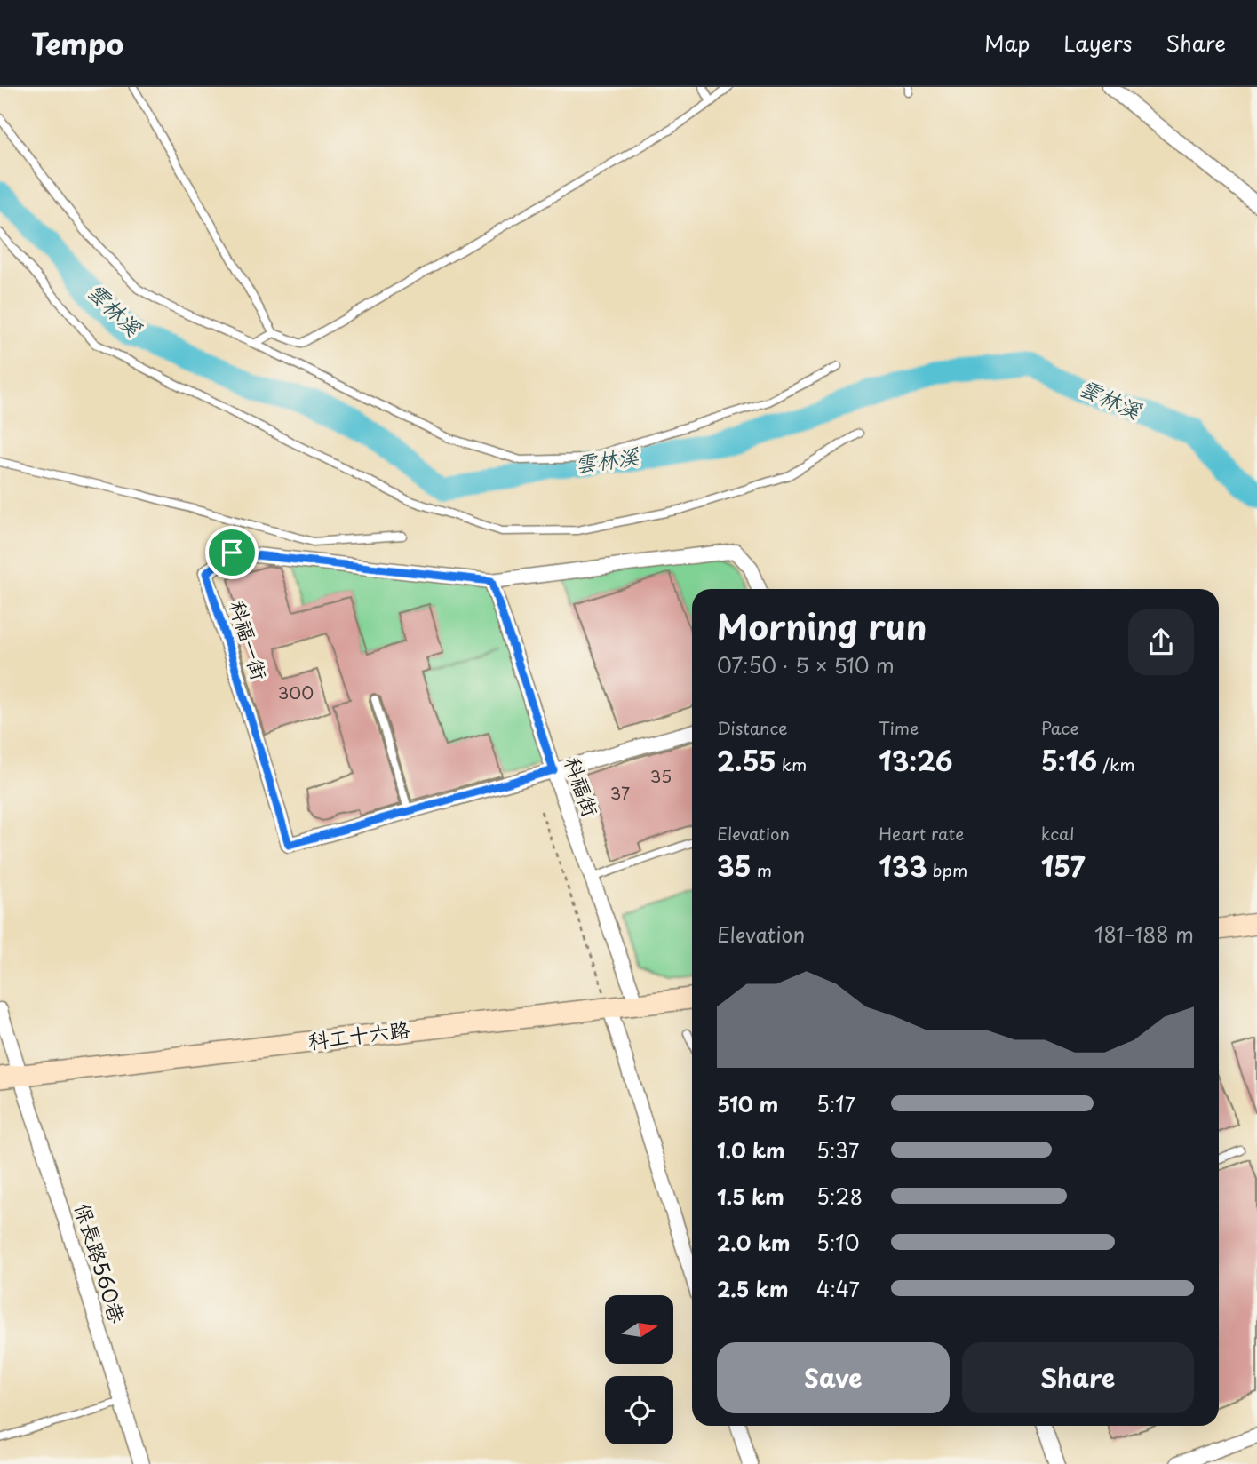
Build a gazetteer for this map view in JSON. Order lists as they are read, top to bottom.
{
  "streets": {
    "street": [
      "科福一街",
      "科福街",
      "科工十六路",
      "保長路560巷"
    ]
  },
  "crossings": [
    ["科福一街", "科福街"],
    ["科福街", "科工十六路"],
    ["科工十六路", "保長路560巷"]
  ],
  "water": ["雲林溪"],
  "house_numbers": ["300", "35", "37"],
  "north": "right",
  "page": {
    "header": "Tempo",
    "nav": ["Map", "Layers", "Share"],
    "heading": ["Morning run", "07:50 · 5 × 510 m"],
    "stats": [
      ["Distance", "2.55 km"],
      ["Time", "13:26"],
      ["Pace", "5:16 /km"],
      ["Elevation", "35 m"],
      ["Heart rate", "133 bpm"],
      ["kcal", "157"]
    ],
    "chart": ["Elevation", "181–188 m"],
    "list": [
      {
        "name": "510 m",
        "note": "5:17"
      },
      {
        "name": "1.0 km",
        "note": "5:37"
      },
      {
        "name": "1.5 km",
        "note": "5:28"
      },
      {
        "name": "2.0 km",
        "note": "5:10"
      },
      {
        "name": "2.5 km",
        "note": "4:47"
      }
    ],
    "buttons": ["Save", "Share"]
  }
}
